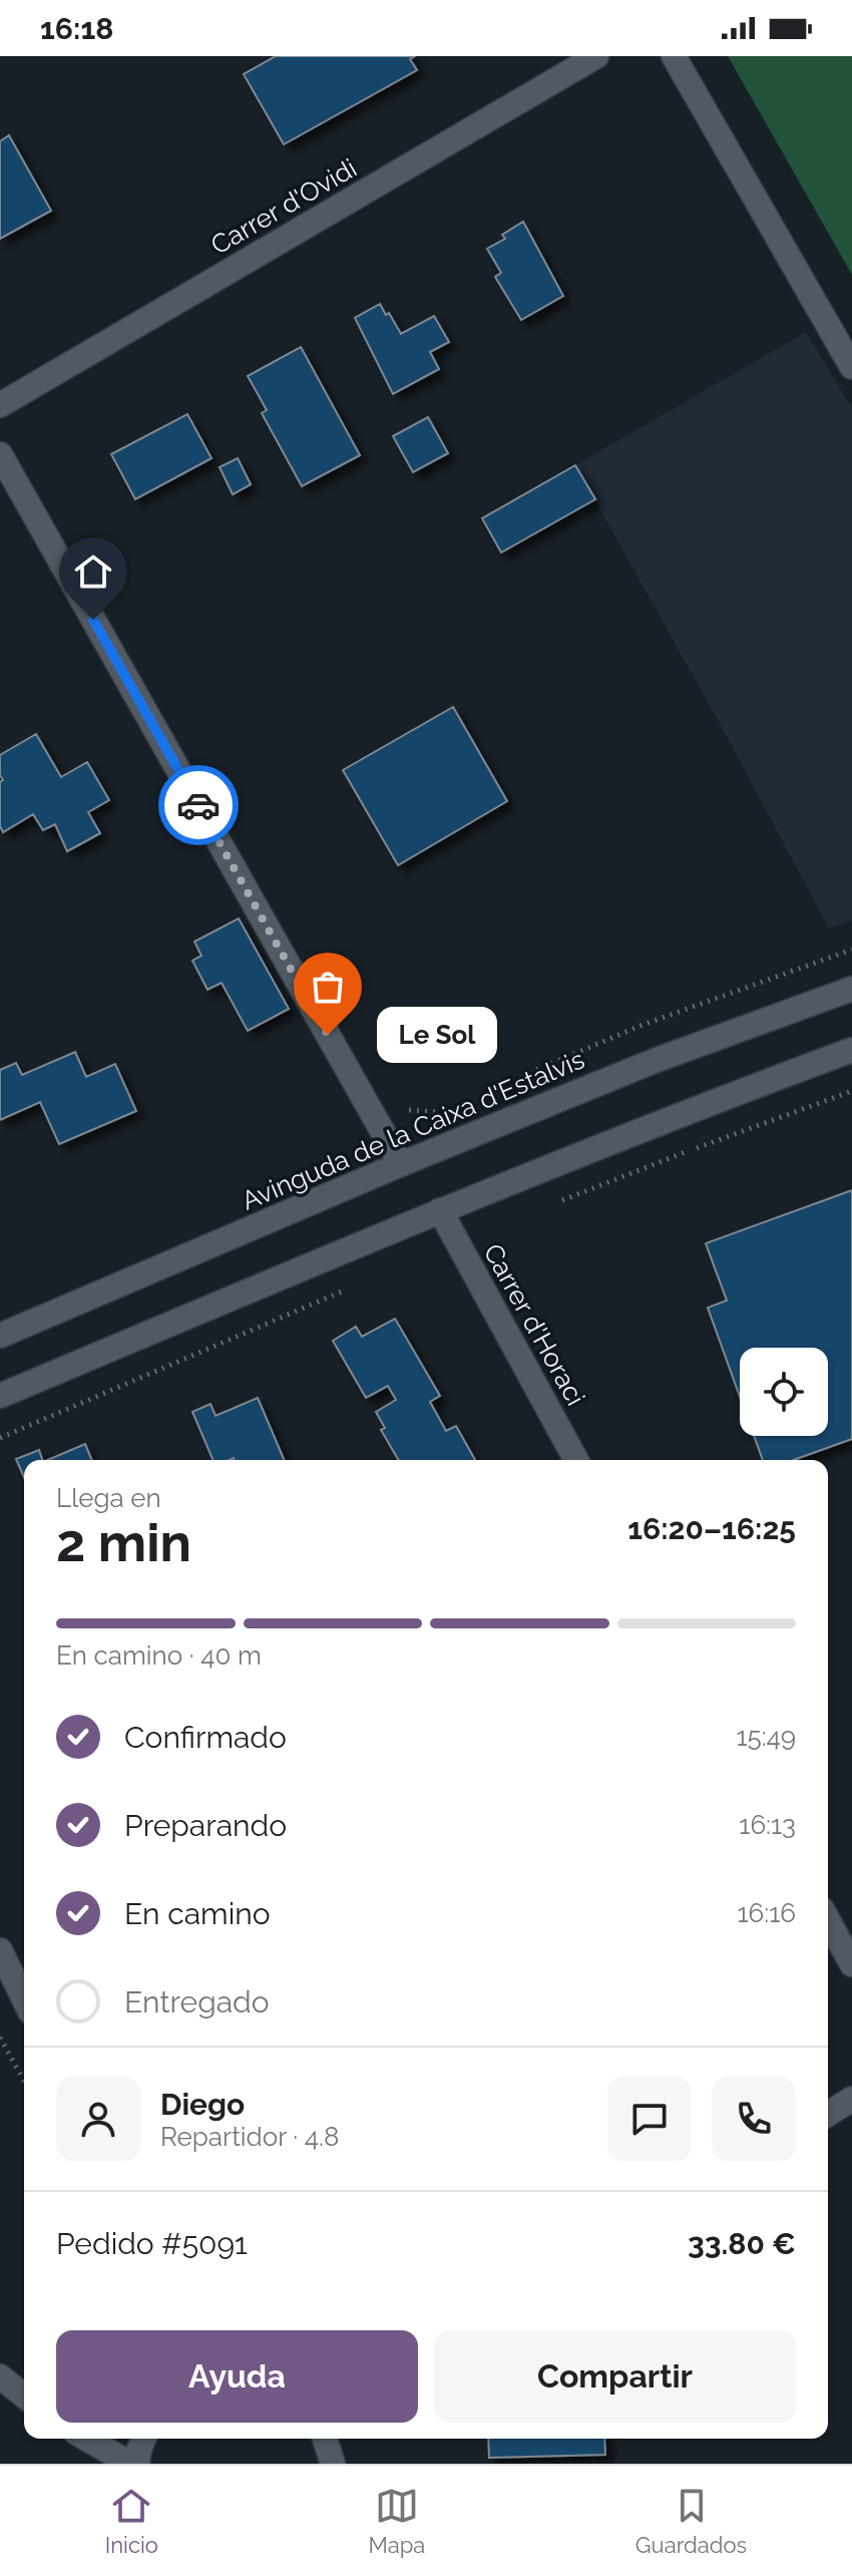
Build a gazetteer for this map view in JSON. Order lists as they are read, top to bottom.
{
  "streets": {
    "street": ["Carrer d'Ovidi", "Avinguda de la Caixa d'Estalvis", "Carrer d'Horaci"]
  },
  "places": ["Le Sol"],
  "page": {
    "status": "16:18",
    "bubble": "Le Sol",
    "heading": ["2 min", "Llega en", "16:20–16:25"],
    "panel": [
      "Diego",
      "Repartidor · 4.8",
      "Pedido #5091",
      "33.80 €"
    ],
    "bar": "En camino · 40 m",
    "list": [
      ["Confirmado", "15:49"],
      ["Preparando", "16:13"],
      ["En camino", "16:16"],
      "Entregado"
    ],
    "buttons": ["Ayuda", "Compartir"],
    "tabs": ["Inicio", "Mapa", "Guardados"]
  }
}
